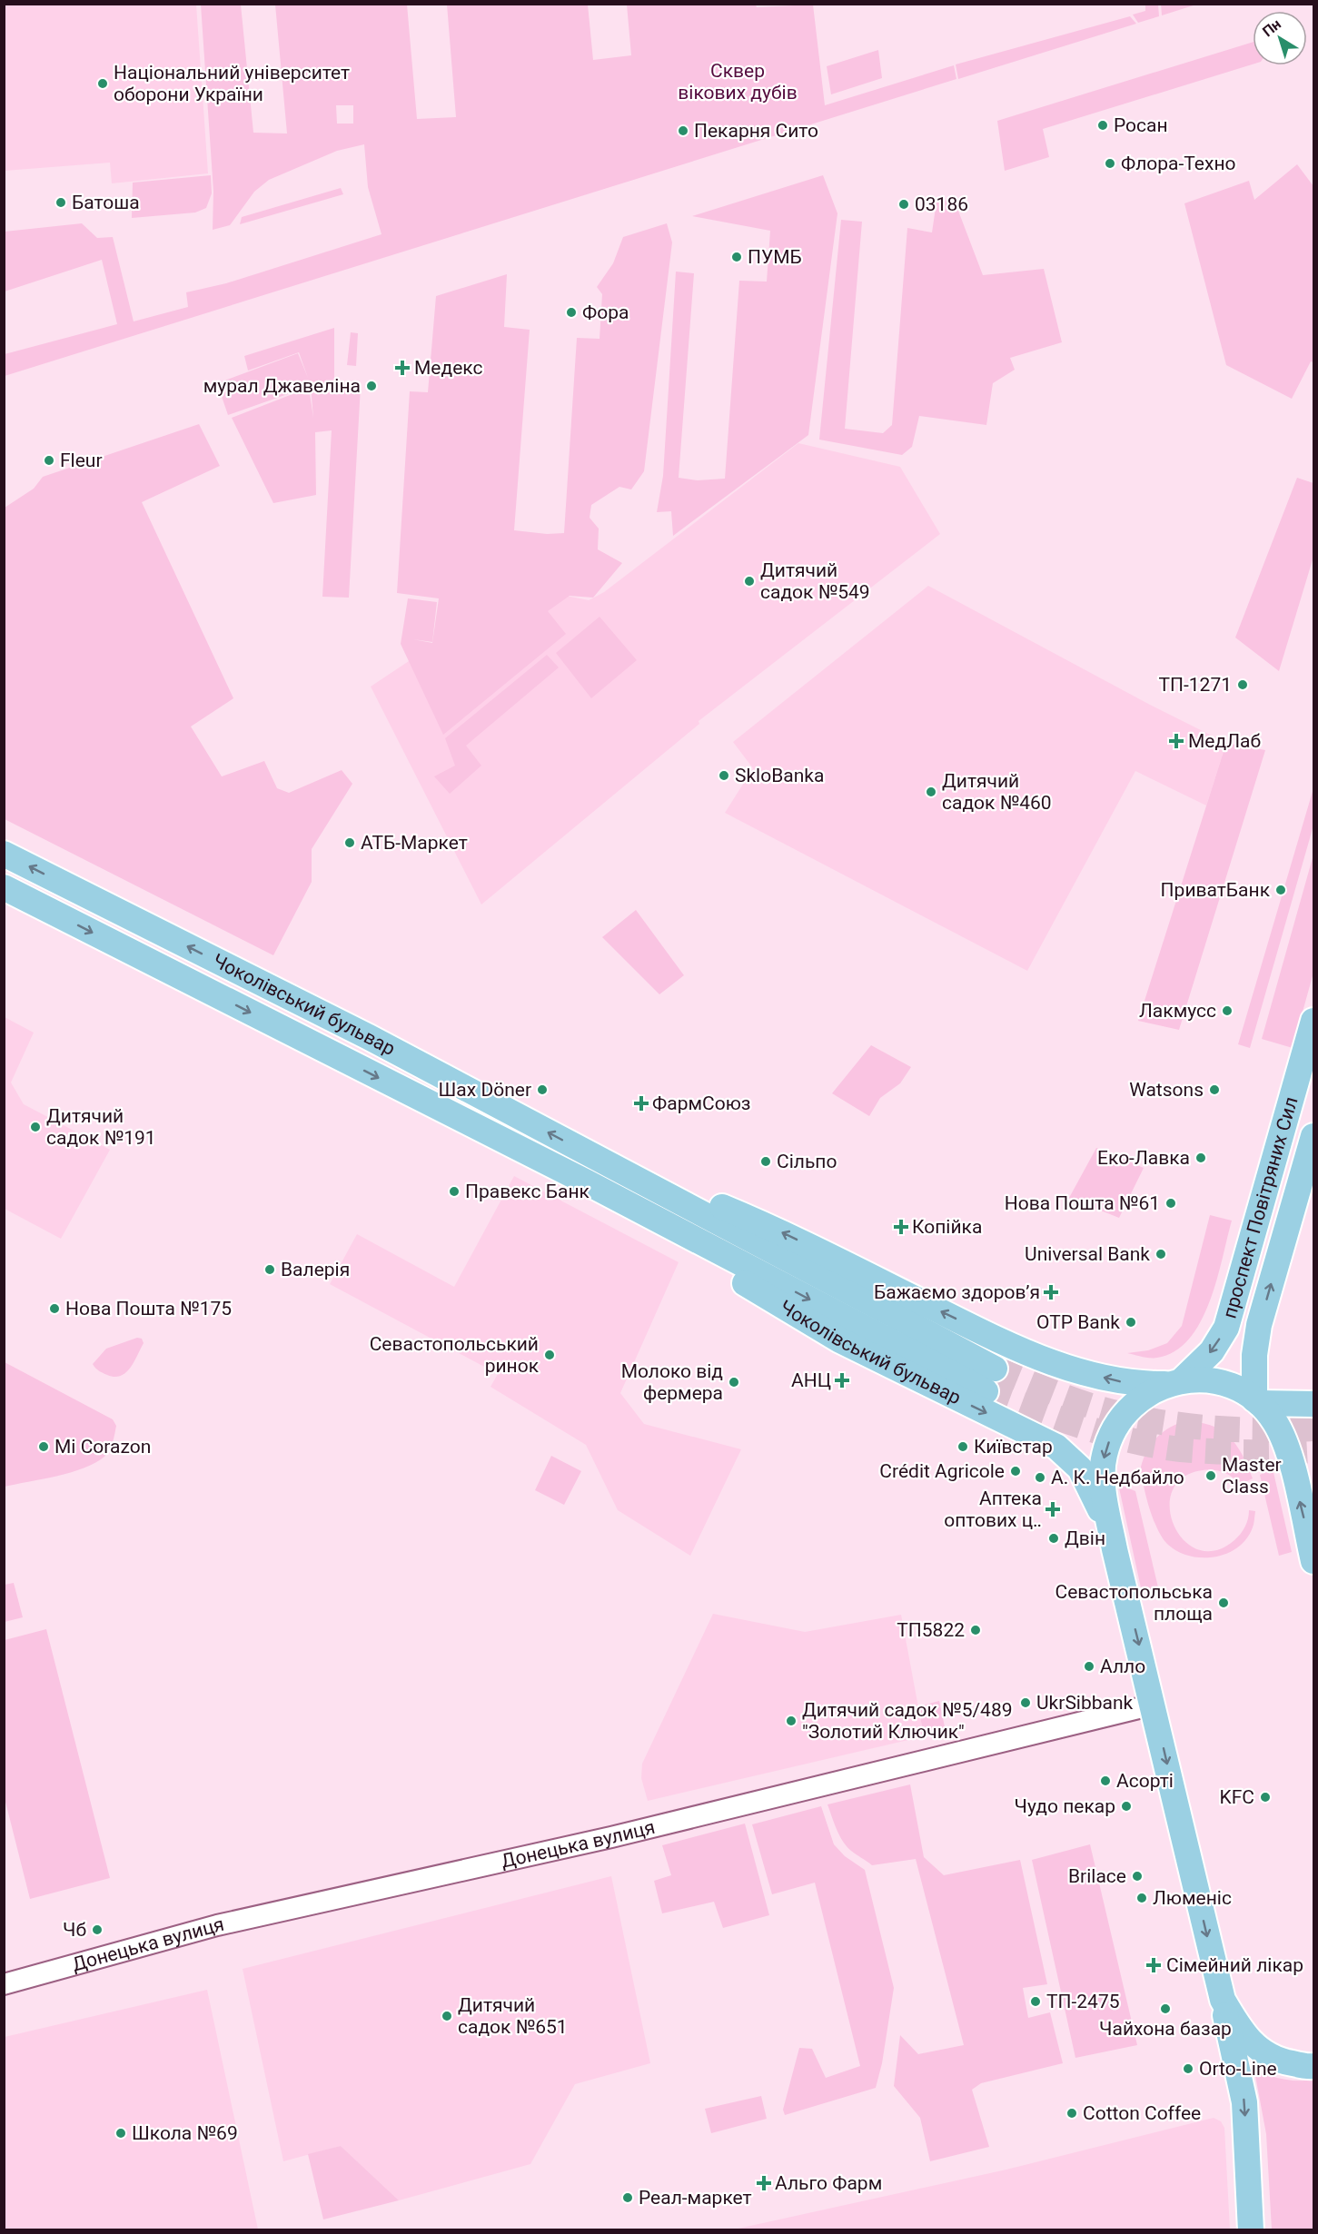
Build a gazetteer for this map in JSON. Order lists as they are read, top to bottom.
{
  "streets": {
    "main road": ["Чоколівський бульвар", "проспект Повітряних Сил"],
    "street": ["Донецька вулиця"]
  },
  "crossings": [
    ["Чоколівський бульвар", "проспект Повітряних Сил"]
  ],
  "parks": ["Сквер вікових дубів"],
  "places": {
    "other": [
      "Національний університет оборони України",
      "Росан",
      "Пекарня Сито",
      "Флора-Техно",
      "Батоша",
      "03186",
      "ПУМБ",
      "Фора",
      "мурал Джавеліна",
      "Fleur",
      "Дитячий садок №549",
      "ТП-1271",
      "SkloBanka",
      "Дитячий садок №460",
      "АТБ-Маркет",
      "ПриватБанк",
      "Лакмусс",
      "Шах Döner",
      "Watsons",
      "Дитячий садок №191",
      "Еко-Лавка",
      "Сільпо",
      "Правекс Банк",
      "Нова Пошта №61",
      "Universal Bank",
      "Валерія",
      "Нова Пошта №175",
      "OTP Bank",
      "Севастопольський ринок",
      "Молоко від фермера",
      "Mi Corazon",
      "Київстар",
      "Crédit Agricole",
      "Master Class",
      "А. К. Недбайло",
      "Двін",
      "Севастопольська площа",
      "ТП5822",
      "Алло",
      "UkrSibbank",
      "Дитячий садок №5/489 \"Золотий Ключик\"",
      "Асорті",
      "KFC",
      "Чудо пекар",
      "Brilace",
      "Люменіс",
      "Чб",
      "ТП-2475",
      "Чайхона базар",
      "Дитячий садок №651",
      "Orto-Line",
      "Cotton Coffee",
      "Школа №69",
      "Реал-маркет"
    ],
    "health": [
      "Медекс",
      "МедЛаб",
      "ФармСоюз",
      "Копійка",
      "Бажаємо здоровʼя",
      "АНЦ",
      "Аптека оптових ц‥",
      "Сімейний лікар",
      "Альго Фарм"
    ]
  },
  "north": "top left"
}
